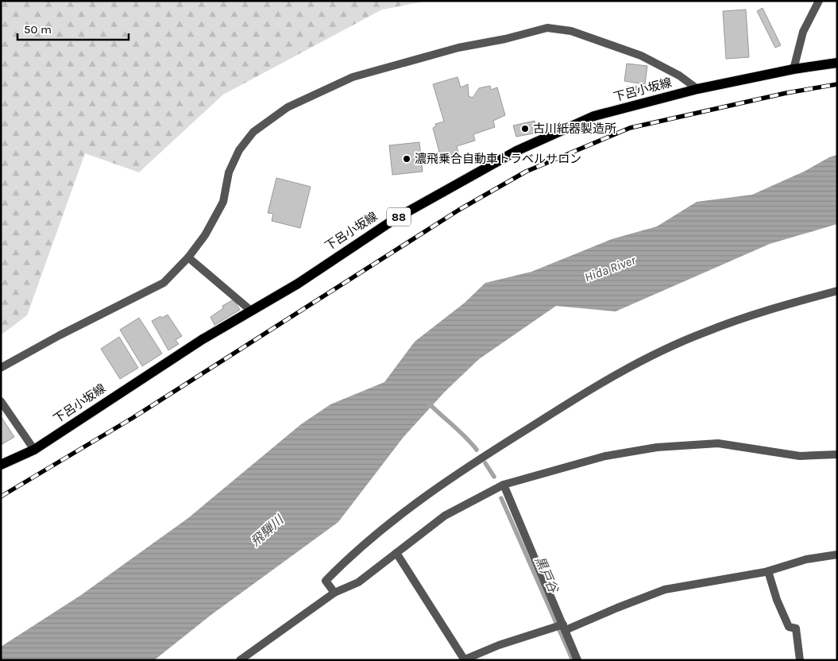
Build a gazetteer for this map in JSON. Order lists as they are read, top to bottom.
{
  "streets": {
    "main road": ["下呂小坂線", "88"]
  },
  "water": ["Hida River", "飛騨川", "黒戸谷"],
  "places": ["古川紙器製造所", "濃飛乗合自動車トラベルサロン"],
  "scale_bar": "50 m"
}
